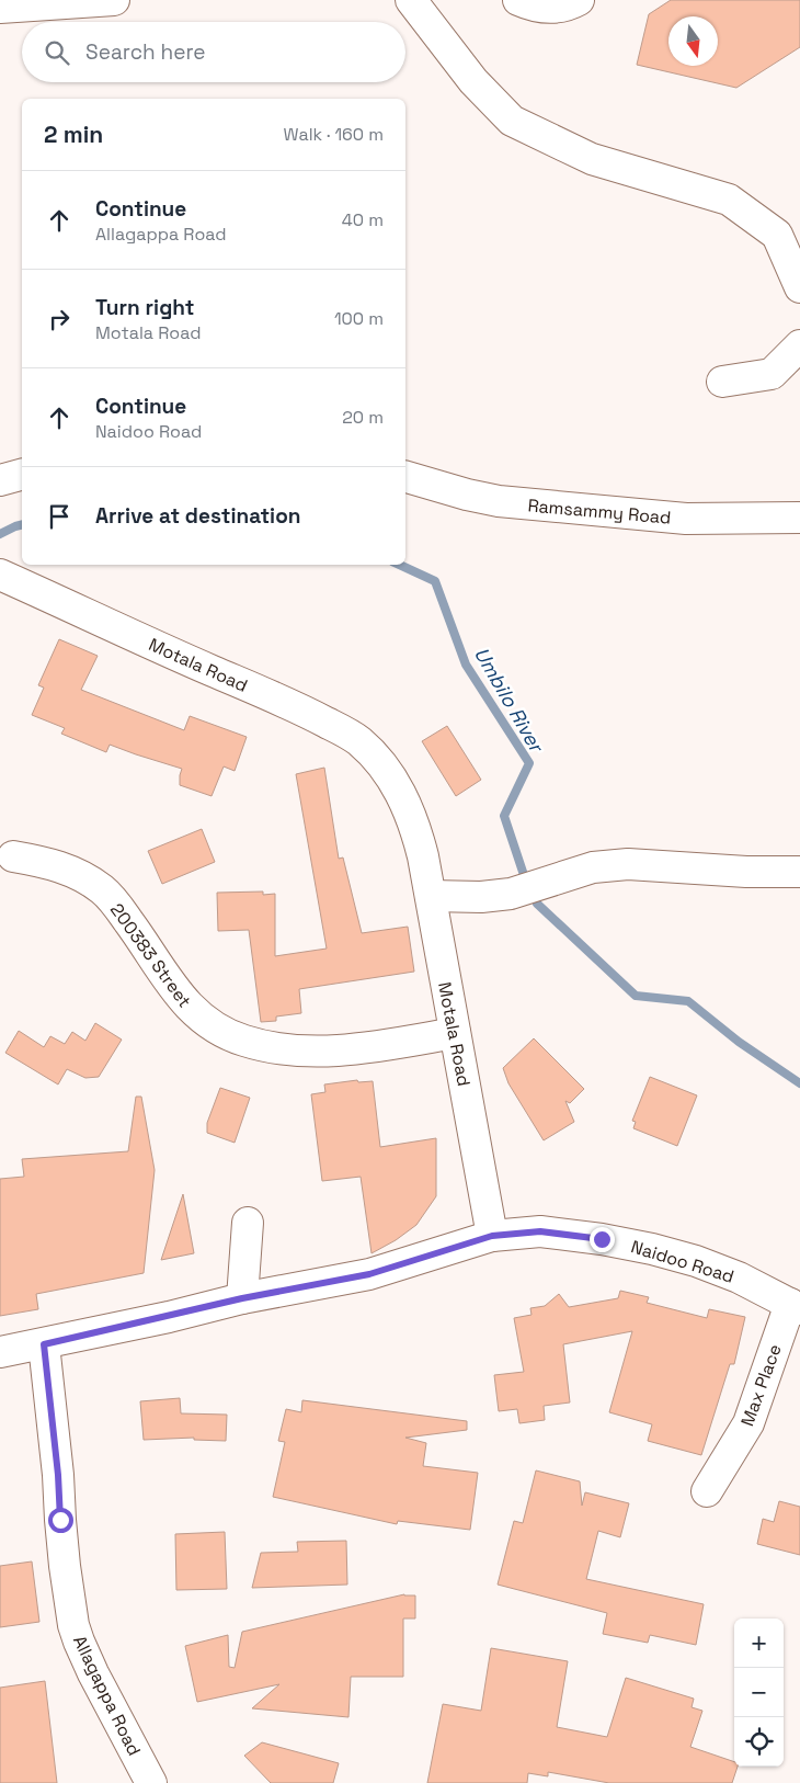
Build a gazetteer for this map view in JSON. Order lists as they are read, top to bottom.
{
  "streets": {
    "street": [
      "Ramsammy Road",
      "Motala Road",
      "200383 Street",
      "Naidoo Road",
      "Max Place",
      "Allagappa Road"
    ]
  },
  "crossings": [
    ["Motala Road", "200383 Street"],
    ["Motala Road", "Naidoo Road"],
    ["Naidoo Road", "Max Place"]
  ],
  "water": ["Umbilo River"],
  "north": "bottom",
  "page": {
    "search": "Search here",
    "heading": ["2 min", "Walk · 160 m"],
    "list": [
      ["Continue", "Allagappa Road", "40 m"],
      ["Turn right", "Motala Road", "100 m"],
      ["Continue", "Naidoo Road", "20 m"],
      "Arrive at destination"
    ],
    "map_buttons": ["+", "−"]
  }
}
